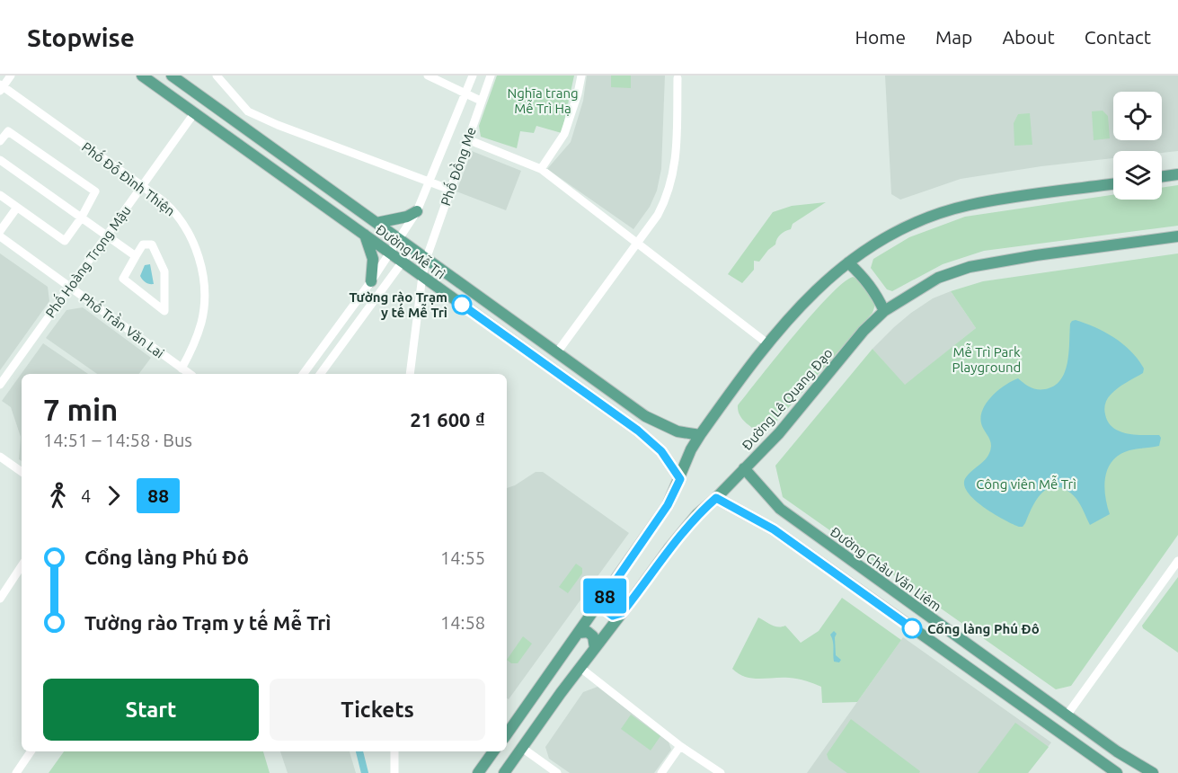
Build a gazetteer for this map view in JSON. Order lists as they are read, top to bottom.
{
  "streets": {
    "main road": ["Đường Mễ Trì", "Đường Lê Quang Đạo", "Đường Châu Văn Liêm"],
    "street": [
      "Phố Đồng Me",
      "Phố Đỗ Đình Thiện",
      "Phố Hoàng Trọng Mậu",
      "Phố Trần Văn Lai"
    ]
  },
  "crossings": [
    ["Phố Đồng Me", "Đường Mễ Trì"],
    ["Phố Đỗ Đình Thiện", "Phố Hoàng Trọng Mậu"],
    ["Phố Đỗ Đình Thiện", "Phố Trần Văn Lai"],
    ["Đường Mễ Trì", "Phố Hoàng Trọng Mậu"],
    ["Phố Hoàng Trọng Mậu", "Phố Trần Văn Lai"],
    ["Đường Lê Quang Đạo", "Đường Châu Văn Liêm"]
  ],
  "parks": ["Nghĩa trang Mễ Trì Hạ", "Mễ Trì Park Playground", "Công viên Mễ Trì"],
  "places": ["Tường rào Trạm y tế Mễ Trì", "Cổng làng Phú Đô"],
  "lines": ["bus line 88"],
  "page": {
    "header": "Stopwise",
    "nav": [
      "Home",
      "Map",
      "About",
      "Contact"
    ],
    "on_map": "88",
    "heading": ["7 min", "14:51 – 14:58 · Bus", "21 600 ₫"],
    "legs": ["4", "88"],
    "list": [
      {
        "name": "Cổng làng Phú Đô",
        "value": "14:55"
      },
      {
        "name": "Tường rào Trạm y tế Mễ Trì",
        "value": "14:58"
      }
    ],
    "buttons": ["Start", "Tickets"]
  }
}
